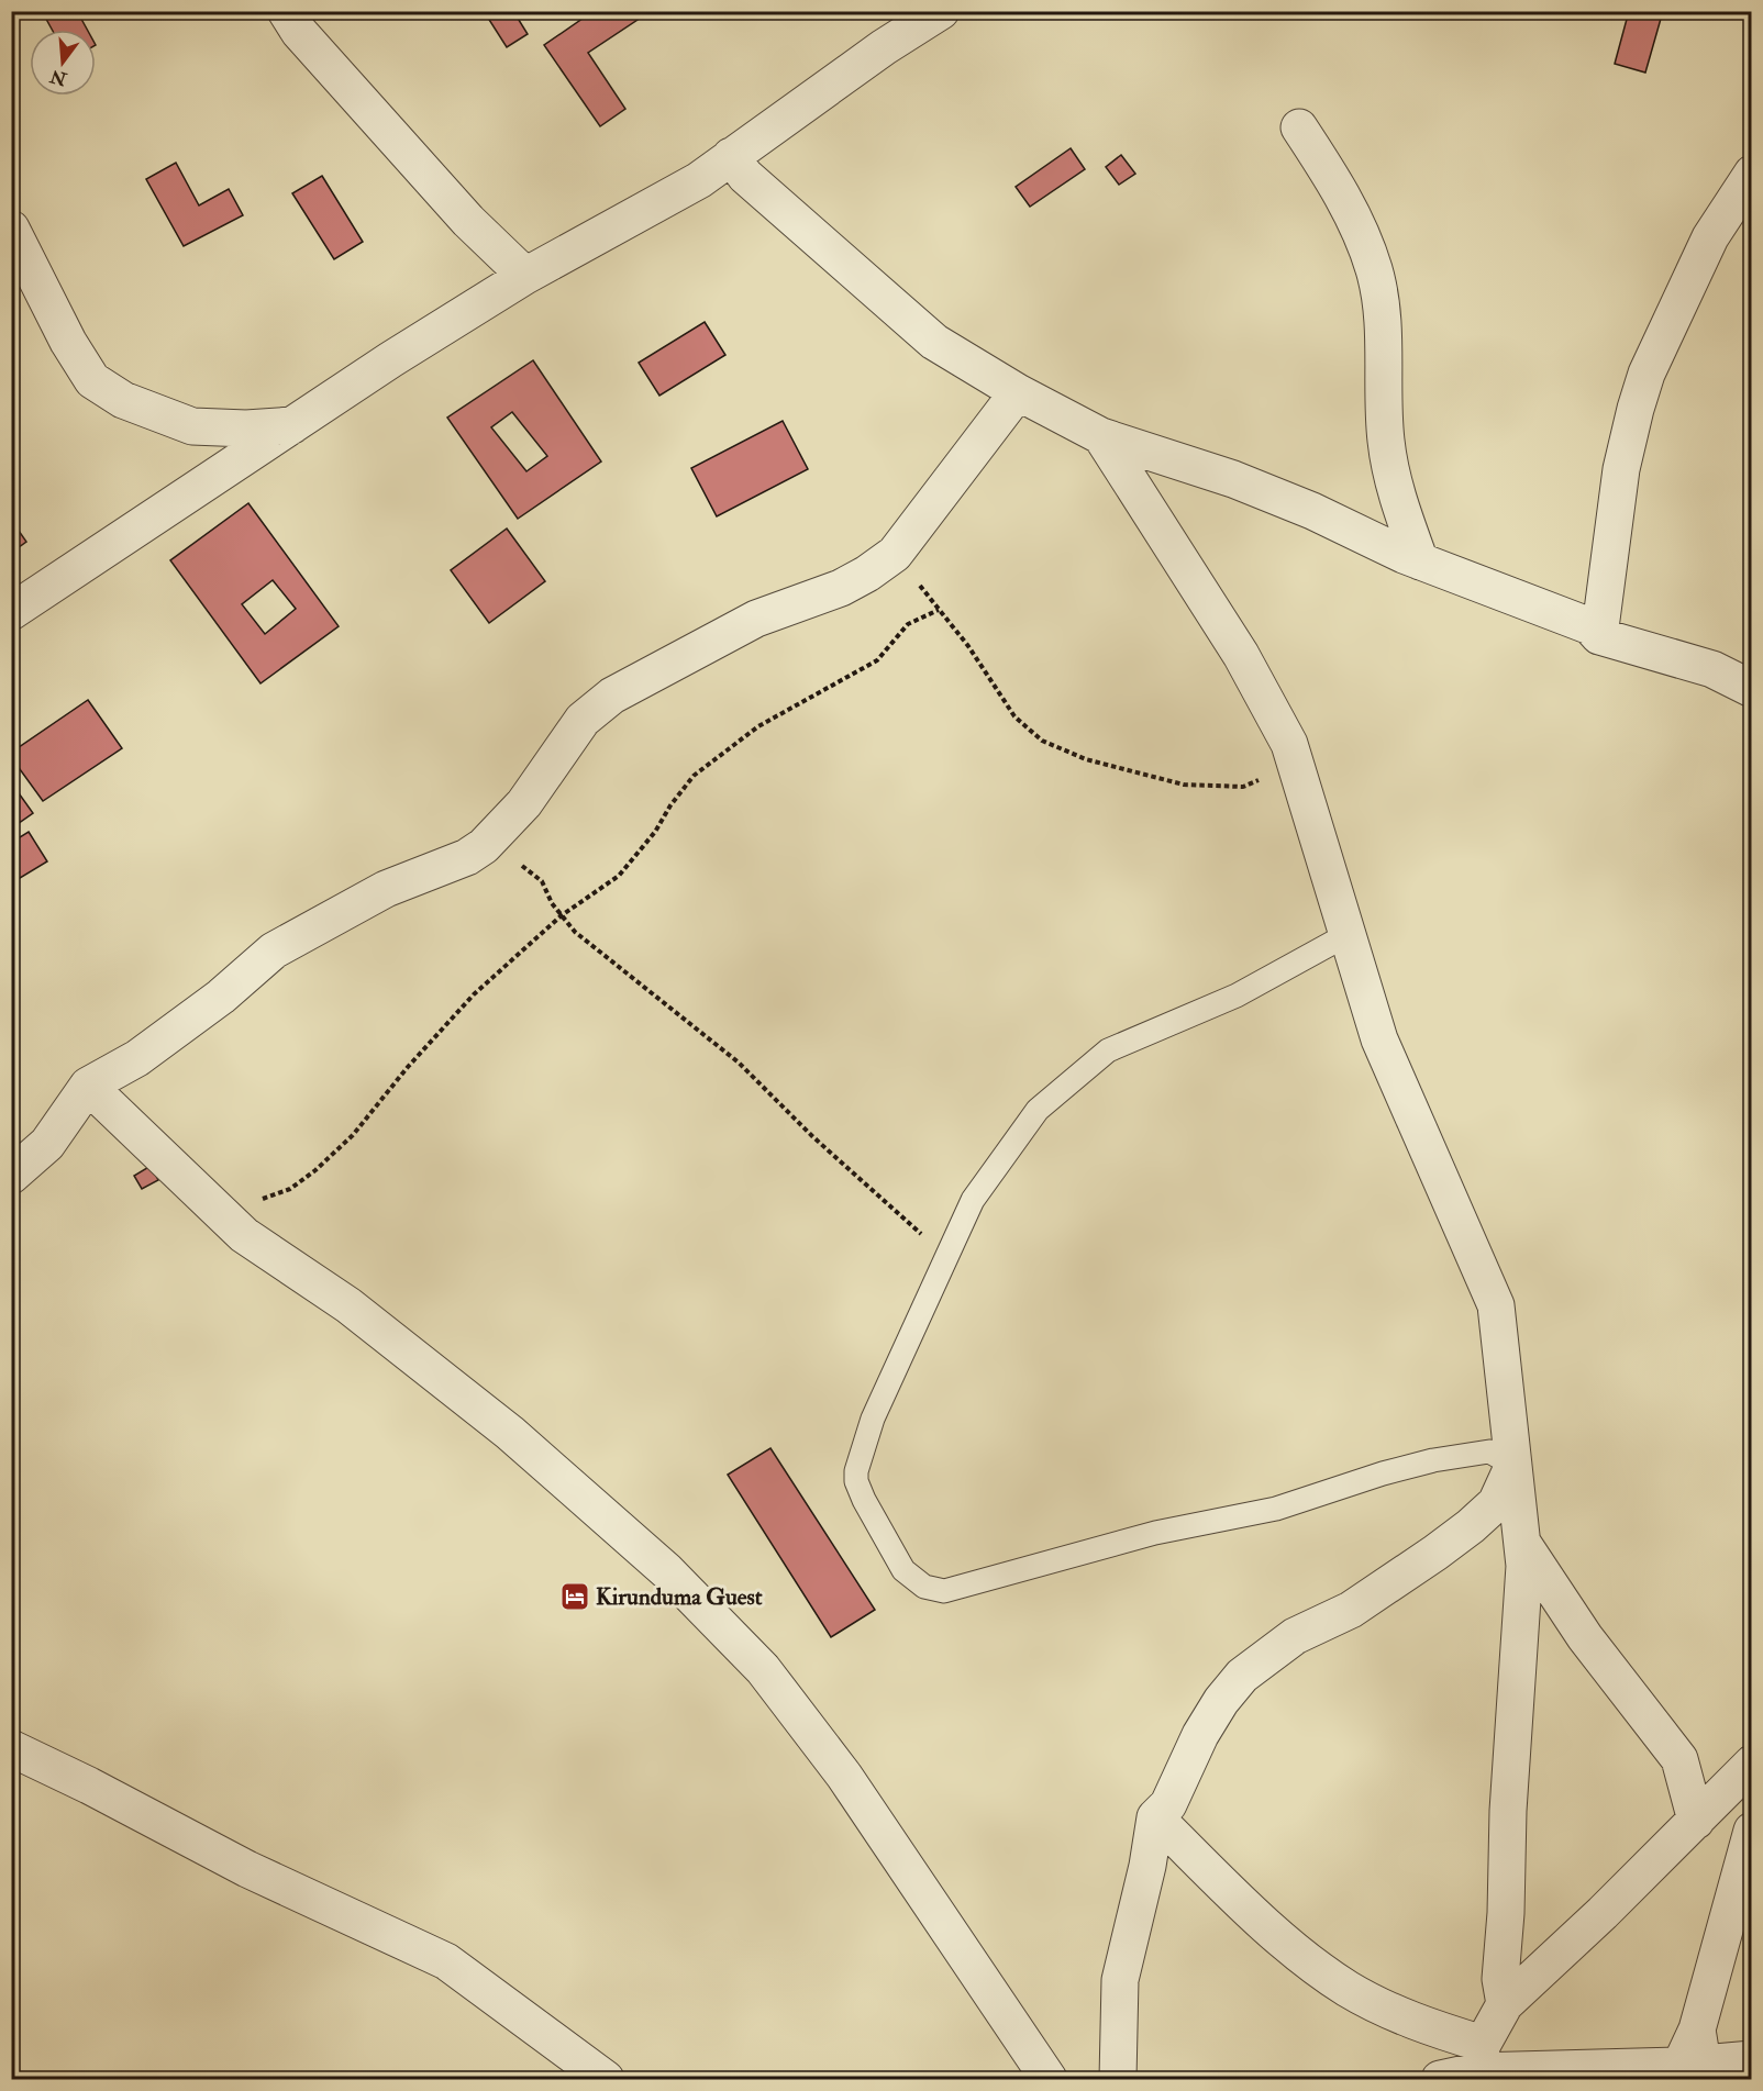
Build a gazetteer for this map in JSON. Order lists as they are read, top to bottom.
{
  "places": {
    "hotel": ["Kirunduma Guest"]
  },
  "north": "bottom"
}
